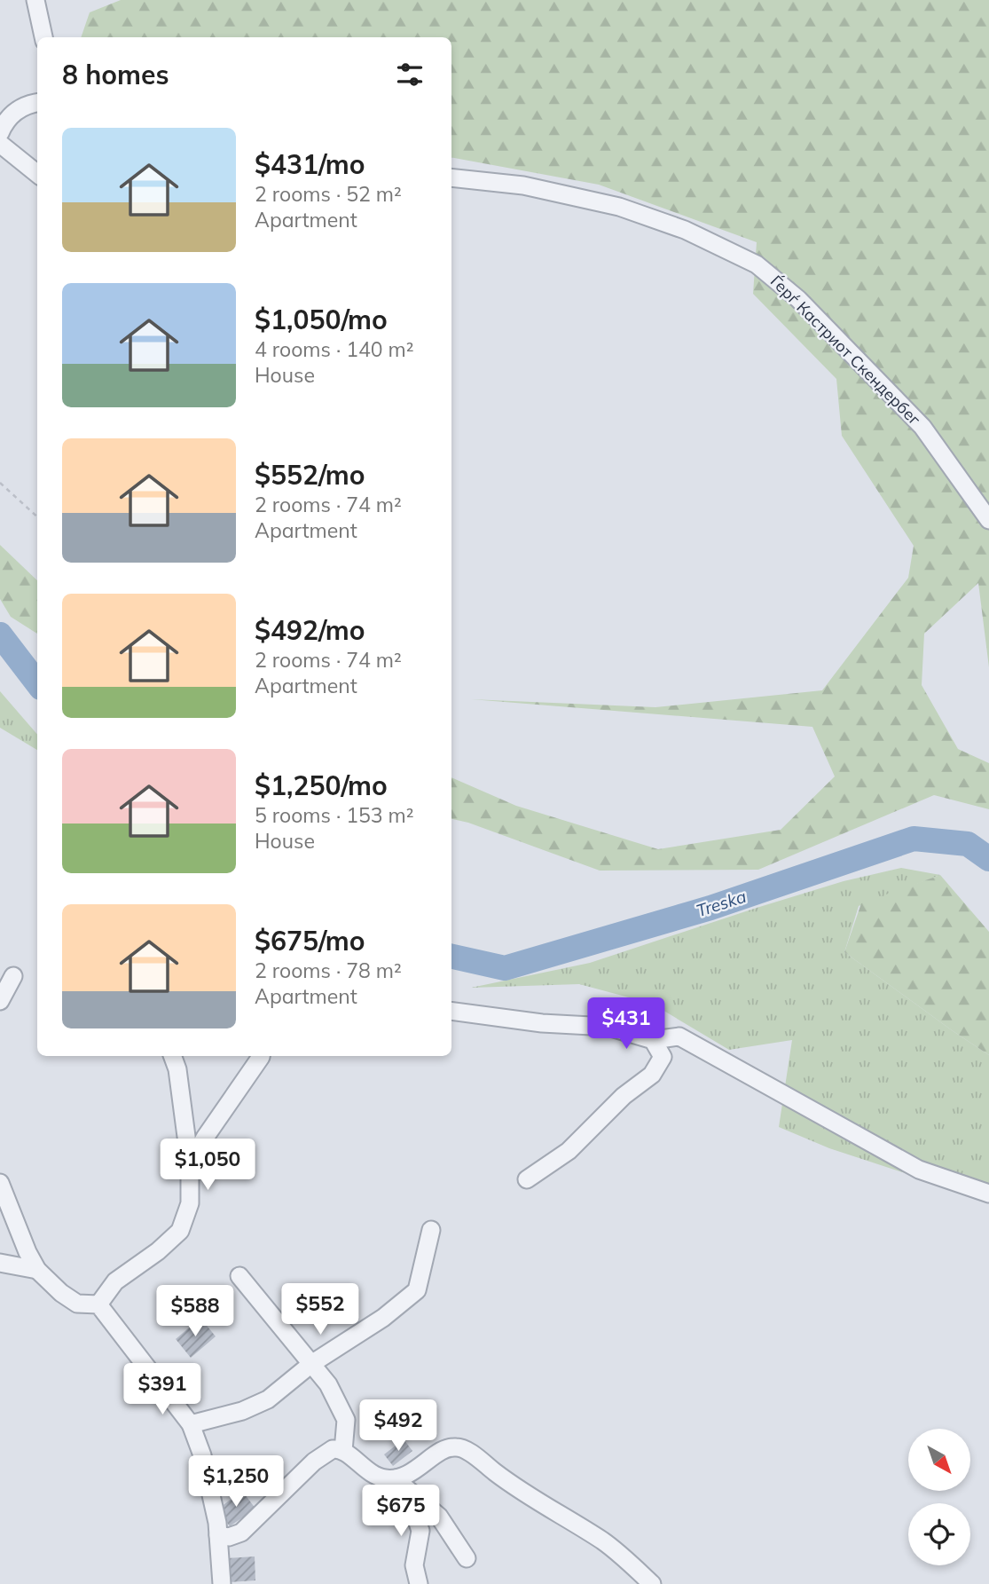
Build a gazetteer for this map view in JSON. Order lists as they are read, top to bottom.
{
  "streets": {
    "street": ["Ѓерѓ Кастриот Скендербег"]
  },
  "water": ["Treska"],
  "north": "bottom right",
  "page": {
    "heading": "8 homes",
    "list": [
      {
        "name": "$431/mo",
        "note": "2 rooms · 52 m² · Apartment"
      },
      {
        "name": "$1,050/mo",
        "note": "4 rooms · 140 m² · House"
      },
      {
        "name": "$552/mo",
        "note": "2 rooms · 74 m² · Apartment"
      },
      {
        "name": "$492/mo",
        "note": "2 rooms · 74 m² · Apartment"
      },
      {
        "name": "$1,250/mo",
        "note": "5 rooms · 153 m² · House"
      },
      {
        "name": "$675/mo",
        "note": "2 rooms · 78 m² · Apartment"
      }
    ],
    "price": [
      "$431",
      "$1,050",
      "$552",
      "$588",
      "$391",
      "$492",
      "$1,250",
      "$675"
    ]
  }
}
